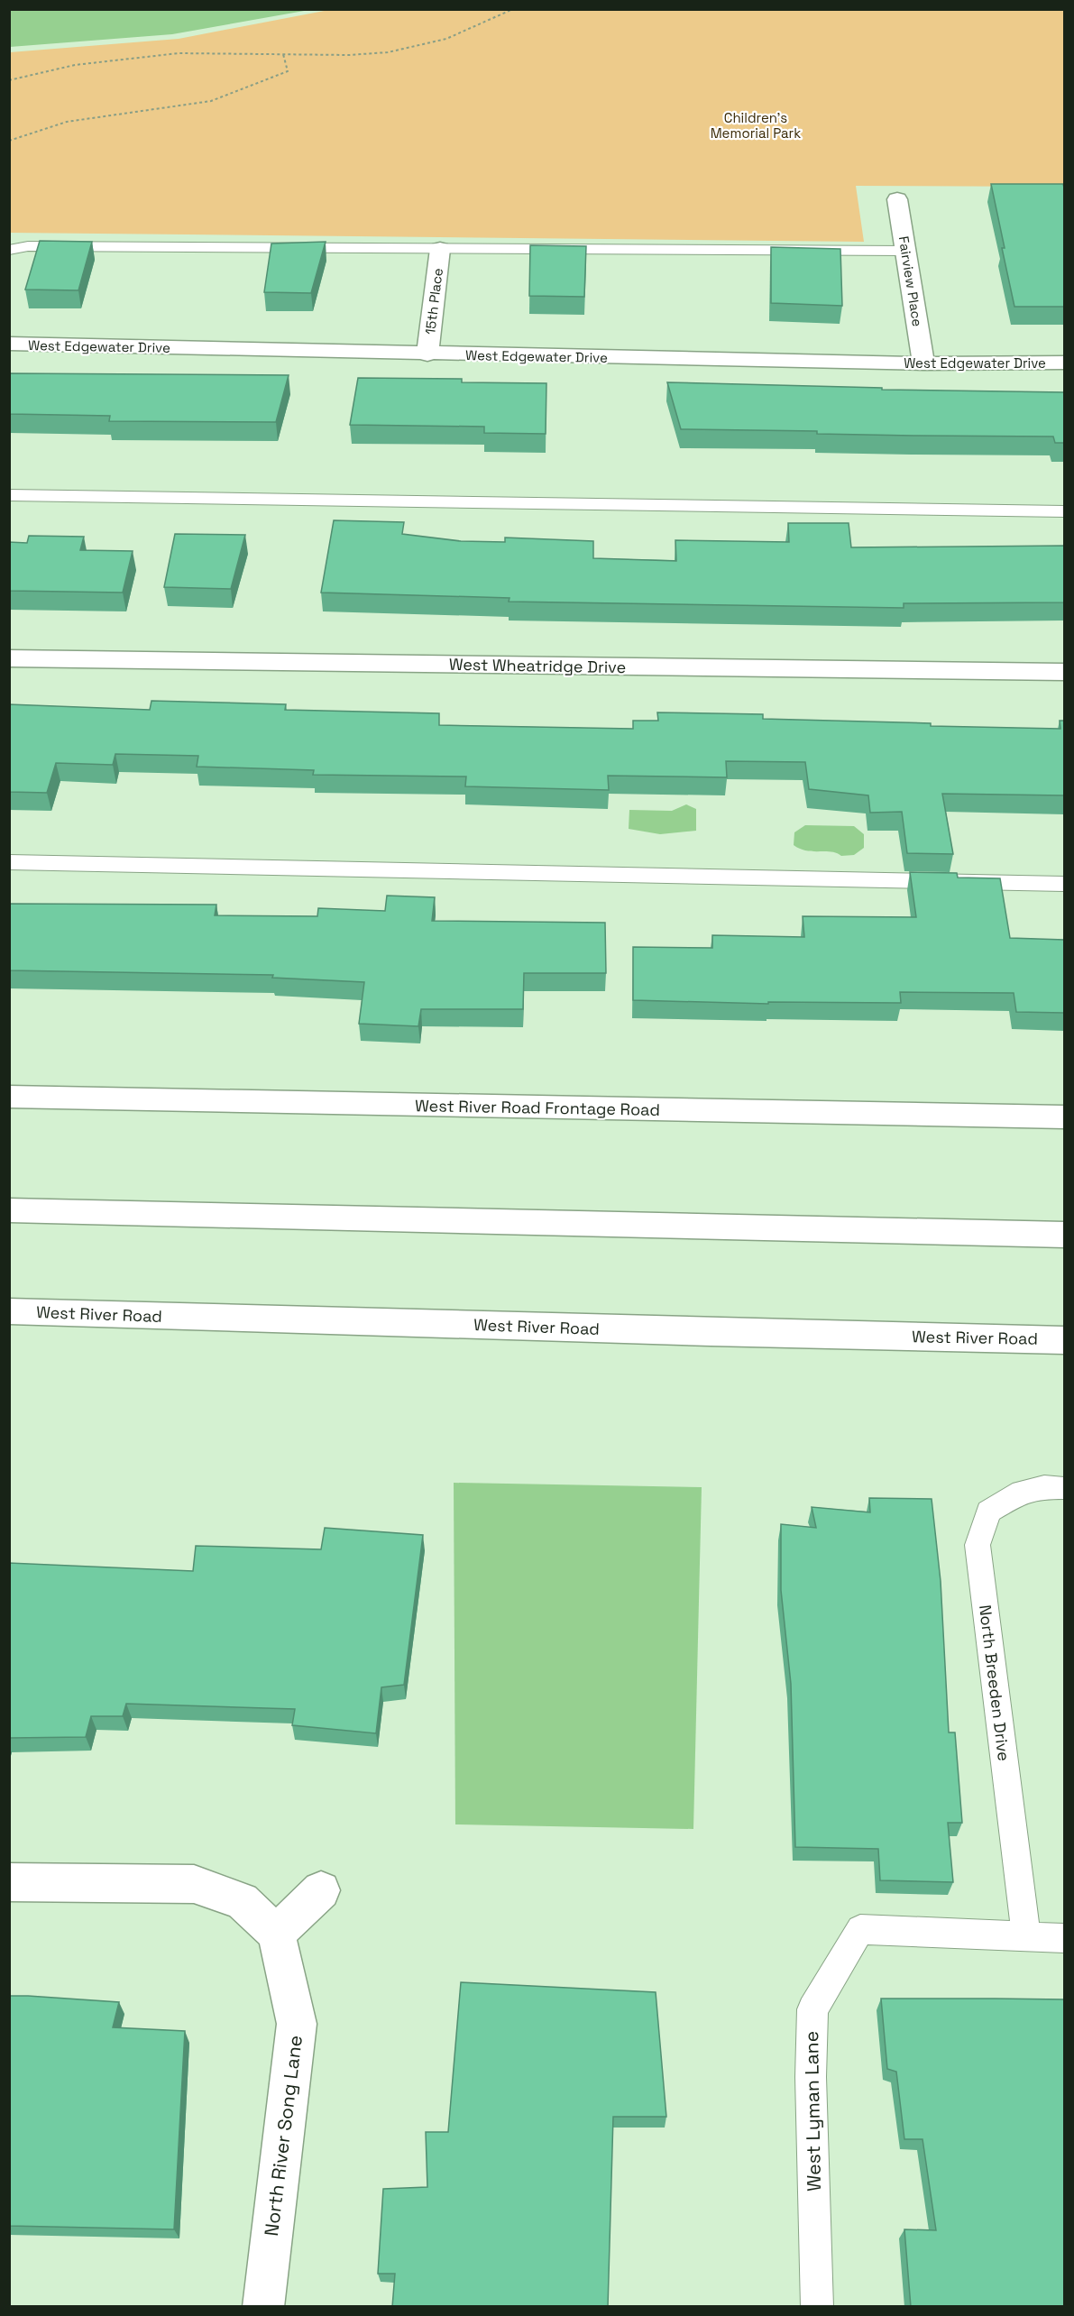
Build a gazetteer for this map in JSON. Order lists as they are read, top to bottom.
{
  "streets": {
    "street": [
      "Fairview Place",
      "15th Place",
      "West Edgewater Drive",
      "West Wheatridge Drive",
      "West River Road Frontage Road",
      "West River Road",
      "North River Song Lane"
    ],
    "lane": ["North Breeden Drive", "West Lyman Lane"]
  },
  "crossings": [
    ["Fairview Place", "West Edgewater Drive"],
    ["15th Place", "West Edgewater Drive"],
    ["North Breeden Drive", "West Lyman Lane"]
  ],
  "parks": ["Children's Memorial Park"]
}
